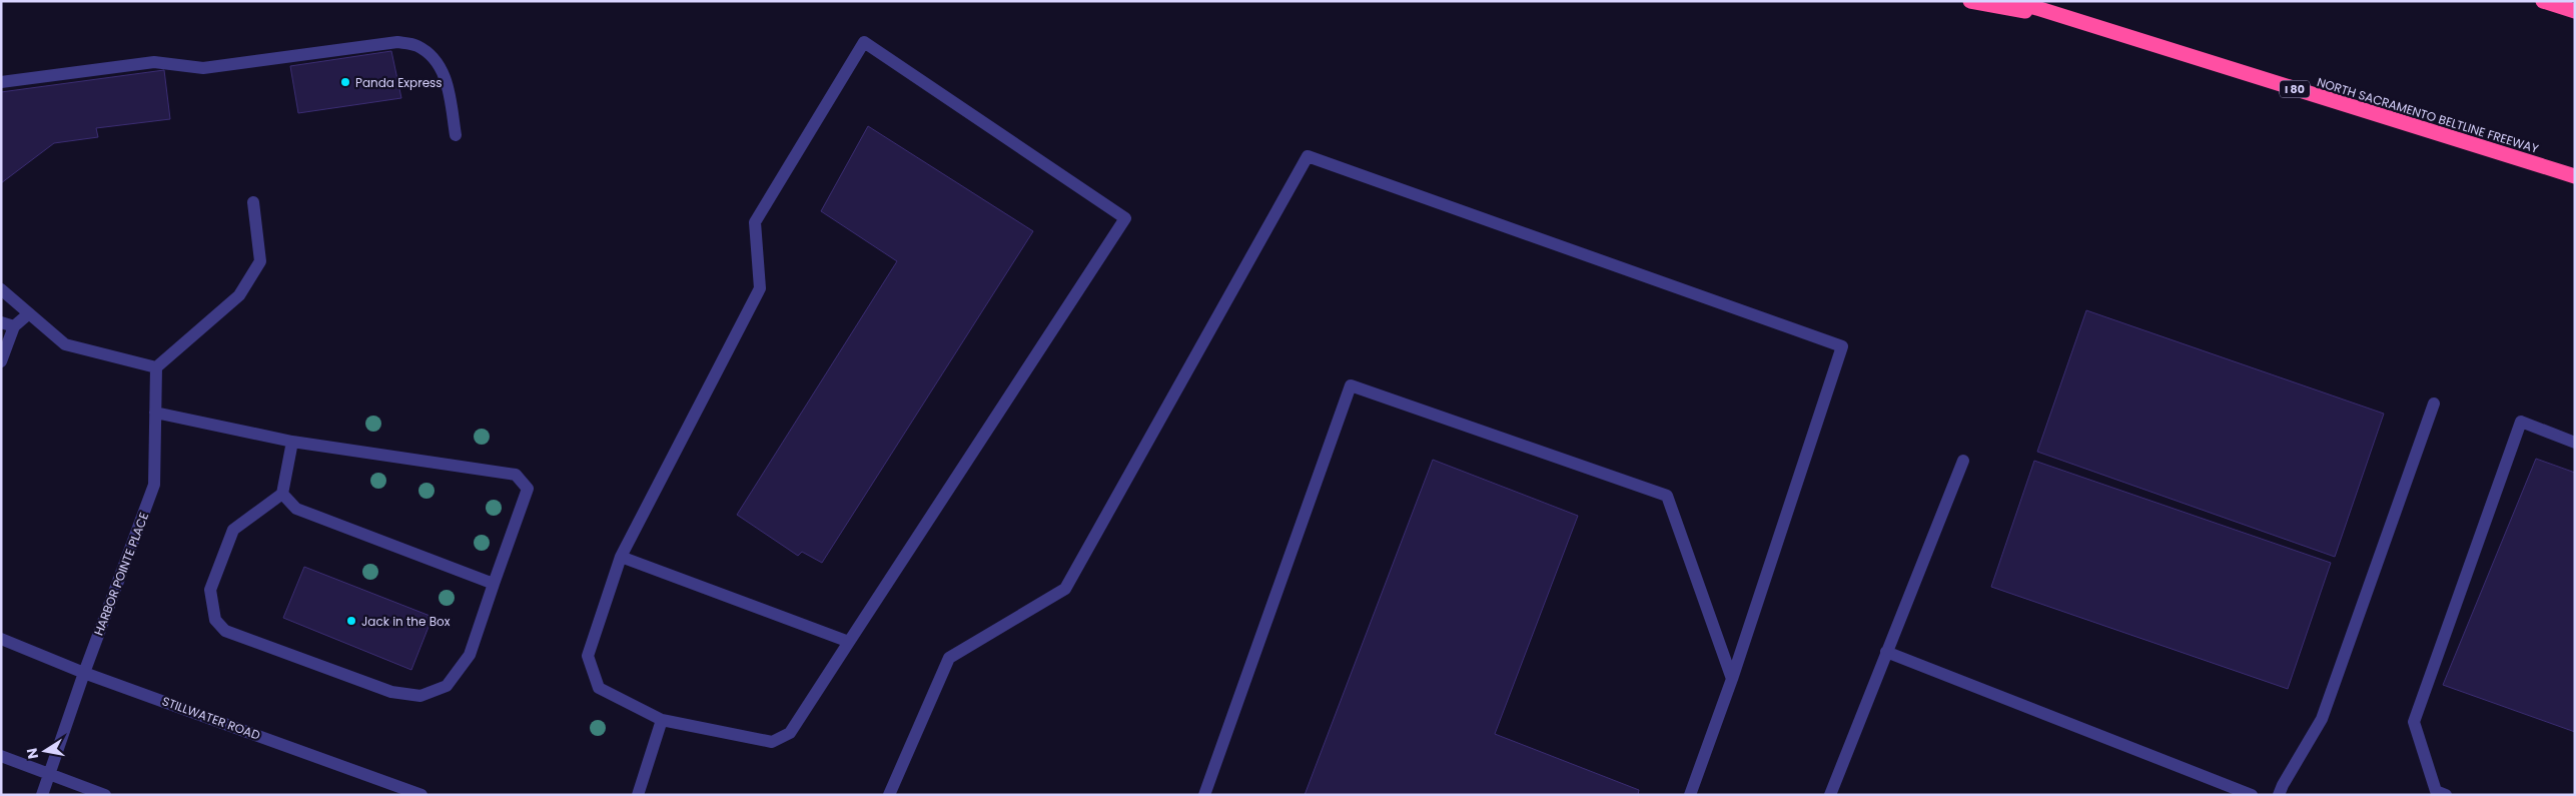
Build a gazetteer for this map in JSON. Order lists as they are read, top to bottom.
{
  "streets": {
    "highway": ["I 80", "NORTH SACRAMENTO BELTLINE FREEWAY"],
    "street": ["HARBOR POINTE PLACE", "STILLWATER ROAD"]
  },
  "crossings": [
    ["HARBOR POINTE PLACE", "STILLWATER ROAD"]
  ],
  "places": ["Panda Express", "Jack in the Box"],
  "north": "left"
}
